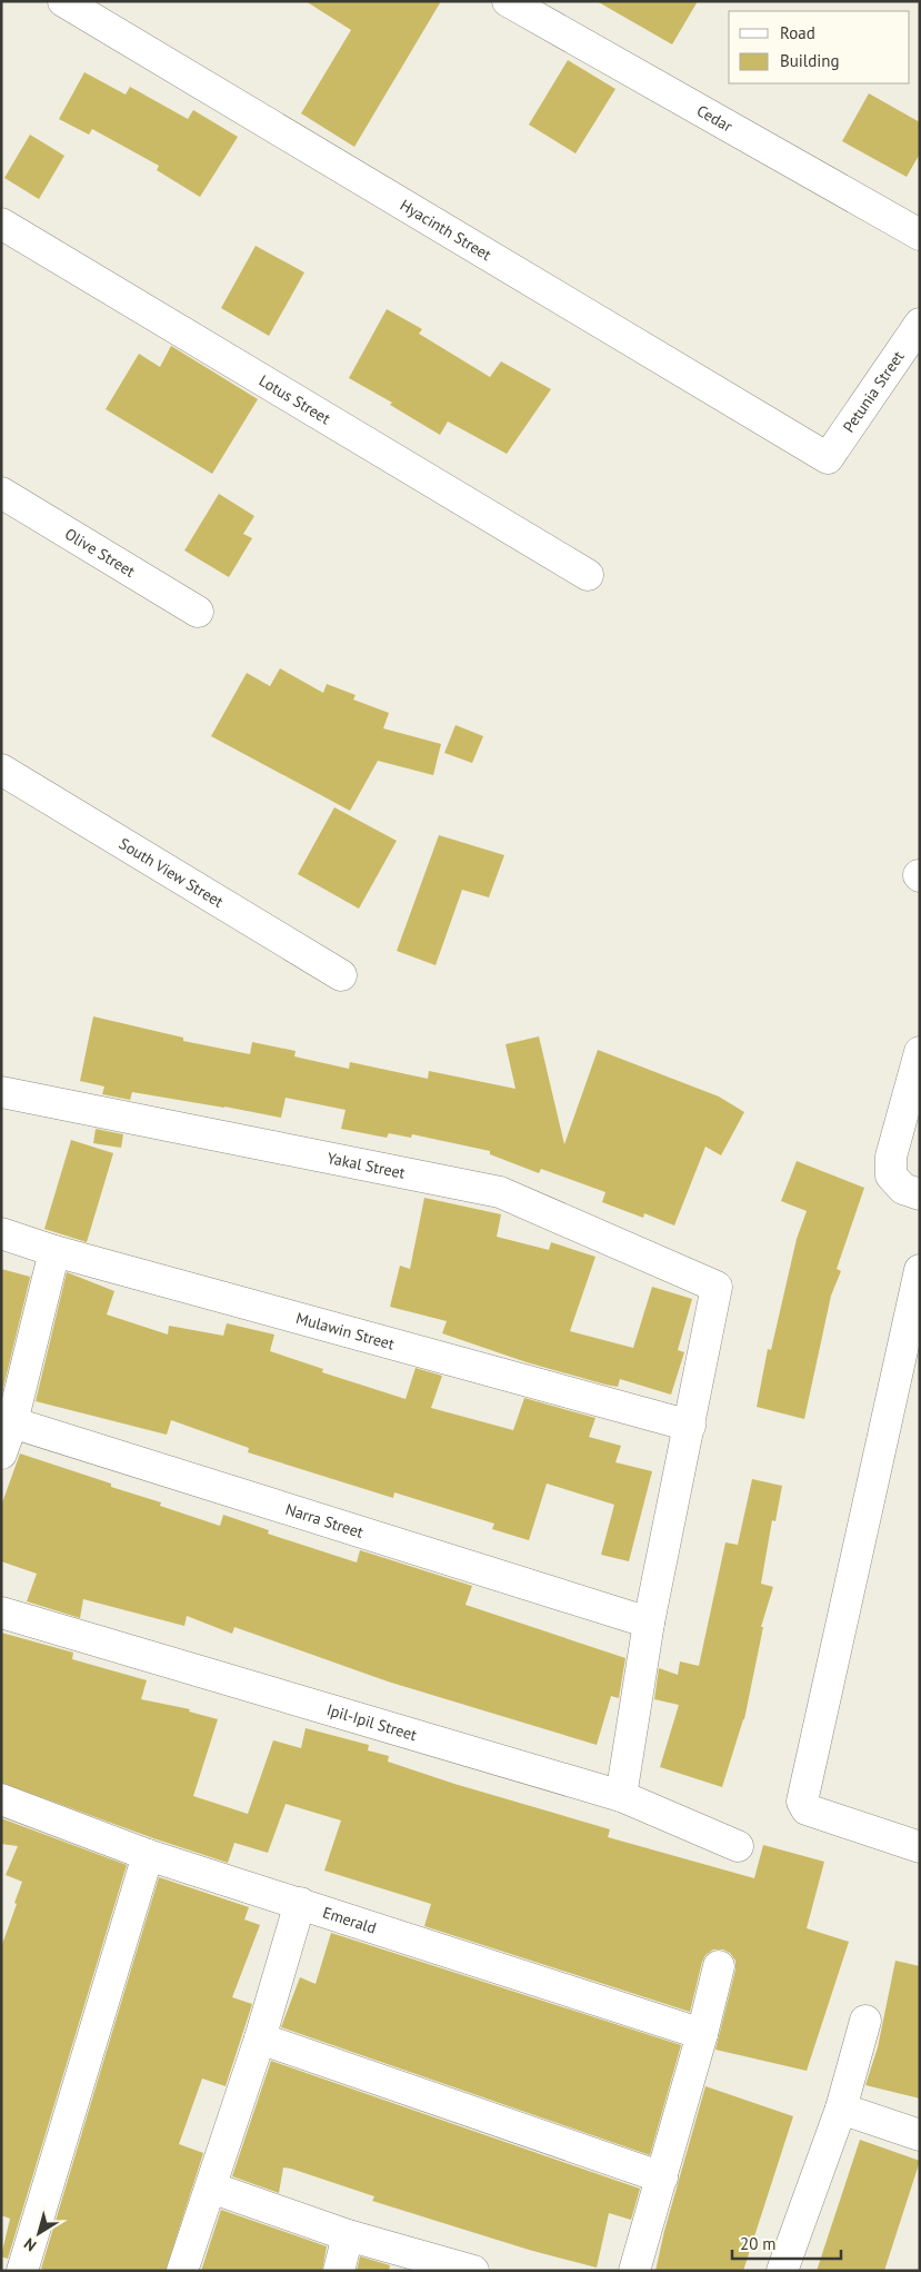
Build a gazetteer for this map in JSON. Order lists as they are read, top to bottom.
{
  "streets": {
    "street": [
      "Cedar",
      "Hyacinth Street",
      "Petunia Street",
      "Lotus Street",
      "Olive Street",
      "South View Street",
      "Yakal Street",
      "Mulawin Street",
      "Narra Street",
      "Ipil-Ipil Street",
      "Emerald"
    ]
  },
  "crossings": [
    ["Hyacinth Street", "Petunia Street"],
    ["Yakal Street", "Mulawin Street"]
  ],
  "legend": ["Road", "Building"],
  "scale_bar": "20 m",
  "north": "bottom left"
}
